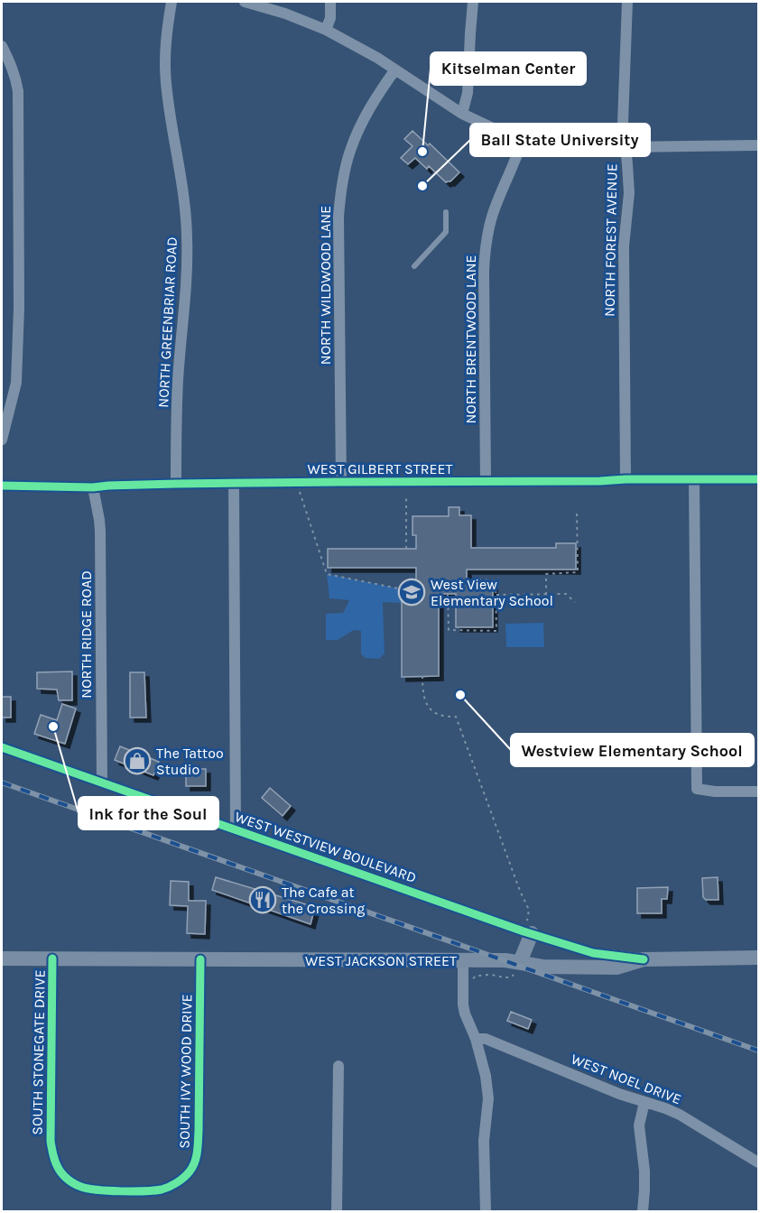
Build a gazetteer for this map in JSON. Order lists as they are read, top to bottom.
{
  "streets": {
    "main road": ["WEST JACKSON STREET"],
    "street": [
      "NORTH FOREST AVENUE",
      "NORTH WILDWOOD LANE",
      "NORTH GREENBRIAR ROAD",
      "NORTH BRENTWOOD LANE",
      "WEST GILBERT STREET",
      "NORTH RIDGE ROAD",
      "WEST WESTVIEW BOULEVARD",
      "SOUTH STONEGATE DRIVE",
      "SOUTH IVY WOOD DRIVE",
      "WEST NOEL DRIVE"
    ]
  },
  "crossings": [
    ["NORTH FOREST AVENUE", "WEST GILBERT STREET"],
    ["NORTH WILDWOOD LANE", "WEST GILBERT STREET"],
    ["NORTH GREENBRIAR ROAD", "WEST GILBERT STREET"],
    ["NORTH BRENTWOOD LANE", "WEST GILBERT STREET"],
    ["WEST GILBERT STREET", "NORTH RIDGE ROAD"],
    ["NORTH RIDGE ROAD", "WEST WESTVIEW BOULEVARD"],
    ["WEST WESTVIEW BOULEVARD", "WEST JACKSON STREET"],
    ["WEST JACKSON STREET", "SOUTH STONEGATE DRIVE"],
    ["WEST JACKSON STREET", "SOUTH IVY WOOD DRIVE"],
    ["SOUTH STONEGATE DRIVE", "SOUTH IVY WOOD DRIVE"]
  ],
  "places": {
    "other": [
      "Kitselman Center",
      "Ball State University",
      "Westview Elementary School",
      "Ink for the Soul"
    ],
    "school or university": ["West View Elementary School"],
    "shop": ["The Tattoo Studio"],
    "restaurant": ["The Cafe at the Crossing"]
  }
}
